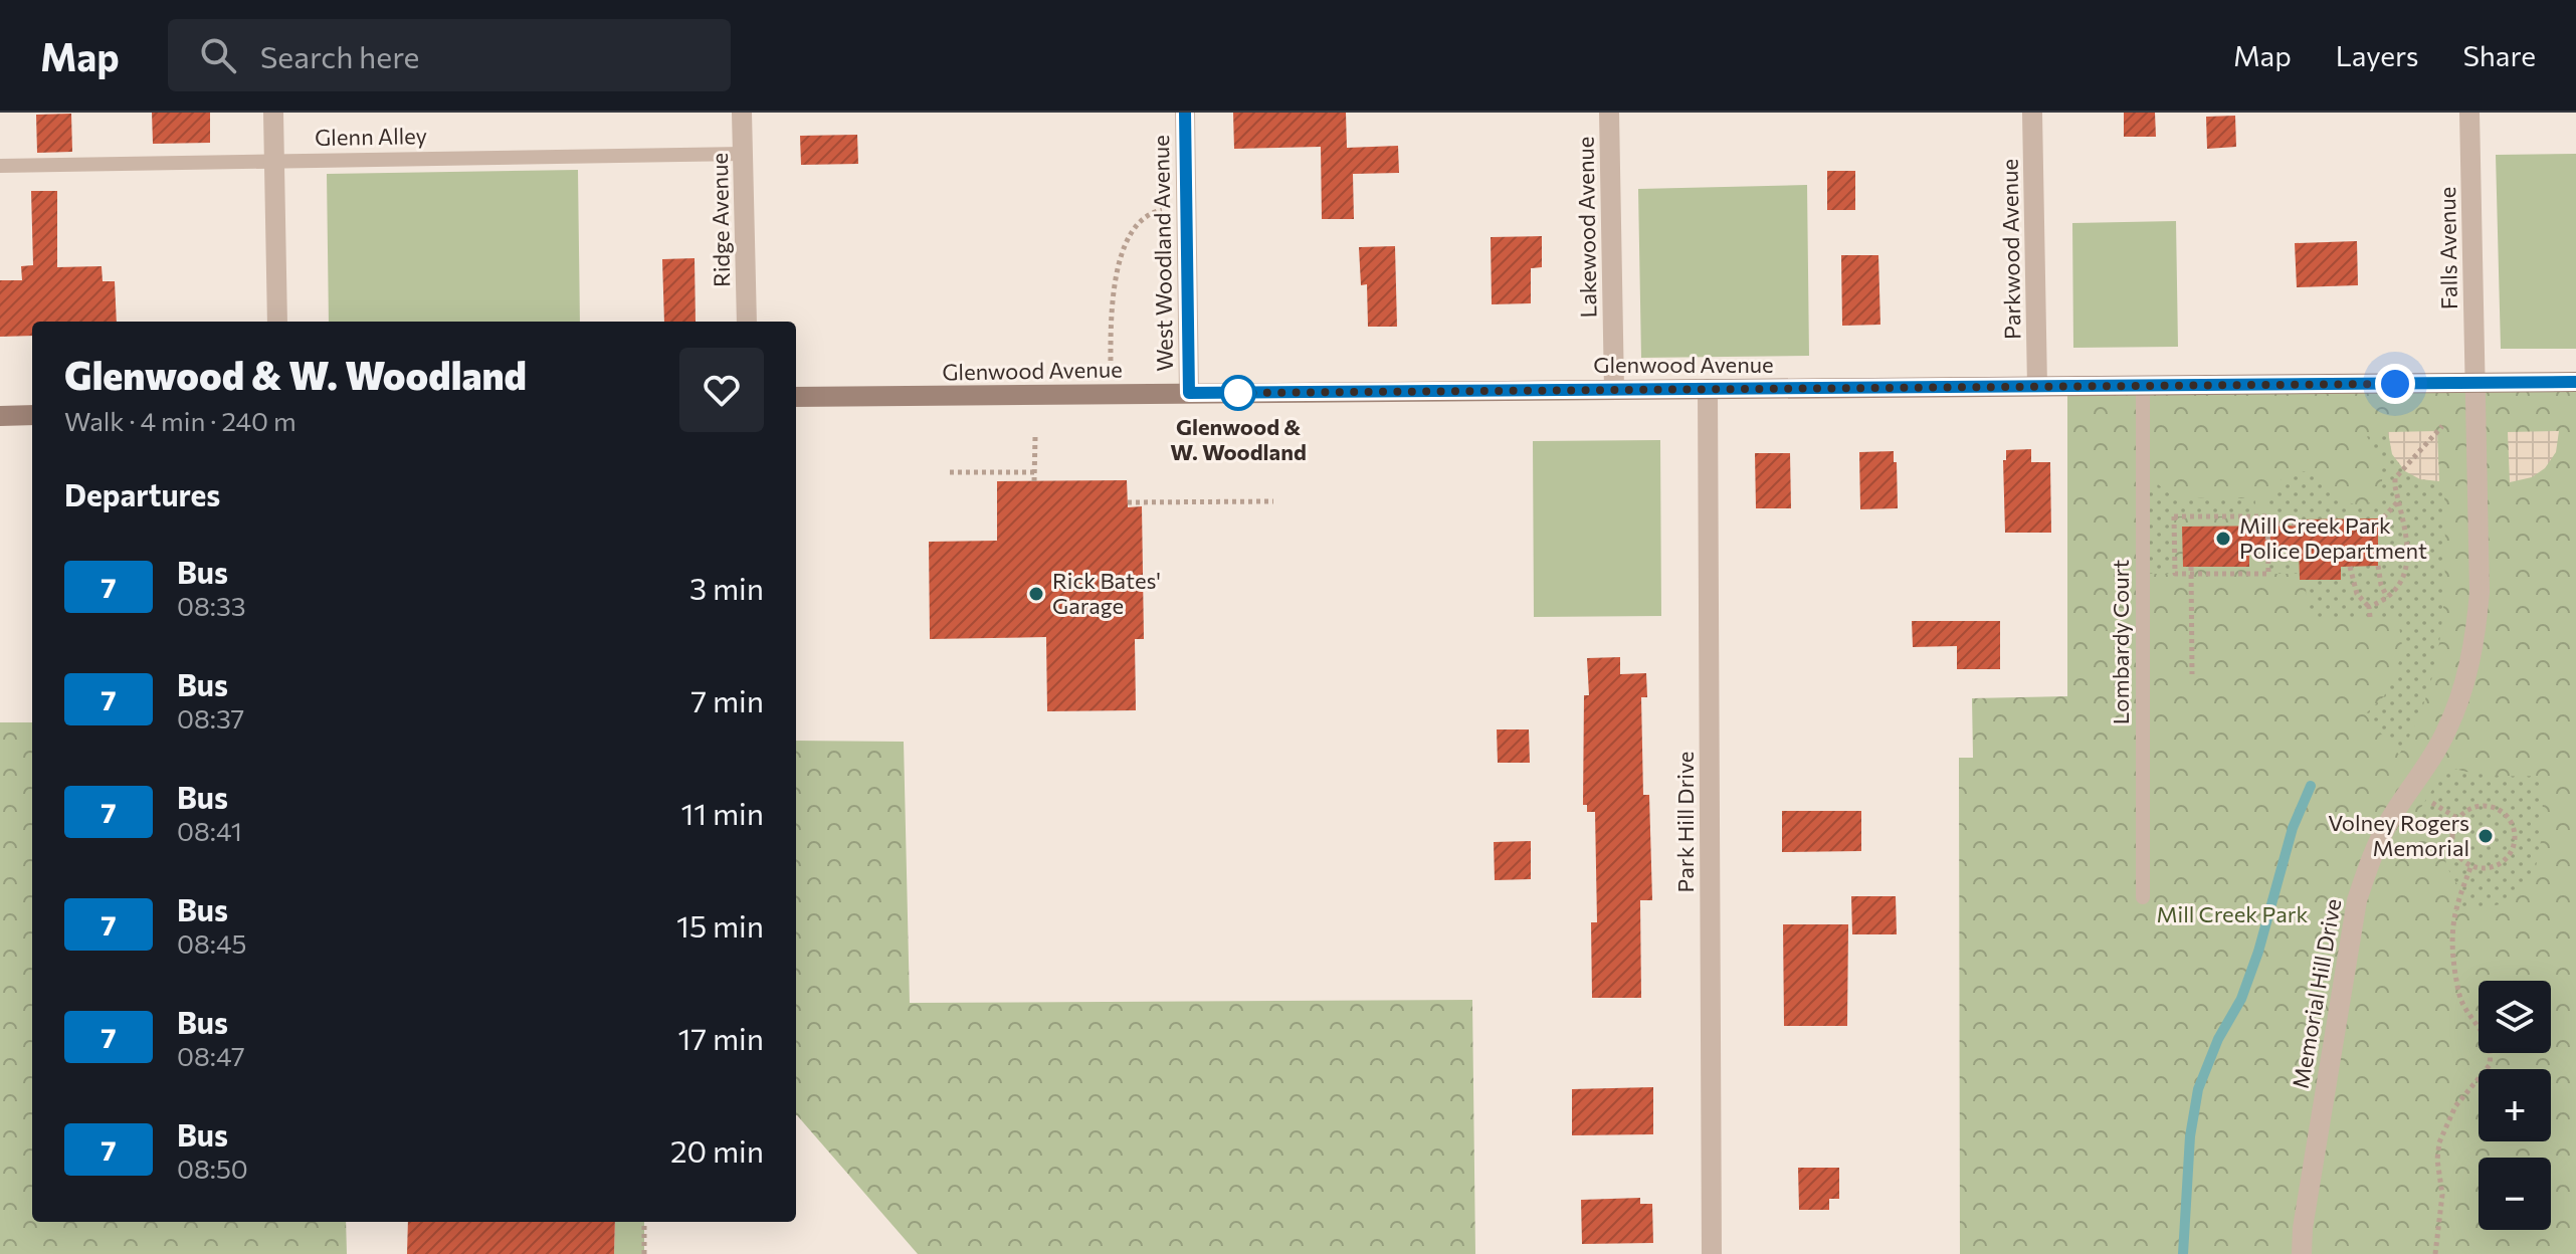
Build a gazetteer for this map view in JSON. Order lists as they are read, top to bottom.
{
  "streets": {
    "main road": ["Glenwood Avenue"],
    "street": [
      "Ridge Avenue",
      "Lakewood Avenue",
      "Falls Avenue",
      "Parkwood Avenue",
      "West Woodland Avenue",
      "Park Hill Drive",
      "Memorial Hill Drive"
    ],
    "lane": ["Glenn Alley", "Lombardy Court"]
  },
  "crossings": [
    ["Glenn Alley", "Ridge Avenue"],
    ["Lakewood Avenue", "Glenwood Avenue"],
    ["Falls Avenue", "Glenwood Avenue"],
    ["Falls Avenue", "Memorial Hill Drive"],
    ["Parkwood Avenue", "Glenwood Avenue"],
    ["West Woodland Avenue", "Glenwood Avenue"],
    ["Glenwood Avenue", "Lombardy Court"],
    ["Glenwood Avenue", "Park Hill Drive"],
    ["Glenwood Avenue", "Memorial Hill Drive"]
  ],
  "parks": ["Mill Creek Park"],
  "places": [
    "Glenwood & W. Woodland",
    "Mill Creek Park Police Department",
    "Rick Bates' Garage",
    "Volney Rogers Memorial"
  ],
  "lines": ["bus line 7"],
  "page": {
    "header": "Map",
    "search": "Search here",
    "nav": ["Map", "Layers", "Share"],
    "heading": [
      ["Glenwood & W. Woodland", "Walk · 4 min · 240 m"],
      "Departures"
    ],
    "list": [
      {
        "mark": "7",
        "name": "Bus",
        "note": "08:33",
        "value": "3 min"
      },
      {
        "mark": "7",
        "name": "Bus",
        "note": "08:37",
        "value": "7 min"
      },
      {
        "mark": "7",
        "name": "Bus",
        "note": "08:41",
        "value": "11 min"
      },
      {
        "mark": "7",
        "name": "Bus",
        "note": "08:45",
        "value": "15 min"
      },
      {
        "mark": "7",
        "name": "Bus",
        "note": "08:47",
        "value": "17 min"
      },
      {
        "mark": "7",
        "name": "Bus",
        "note": "08:50",
        "value": "20 min"
      }
    ],
    "map_buttons": ["+", "−"]
  }
}
